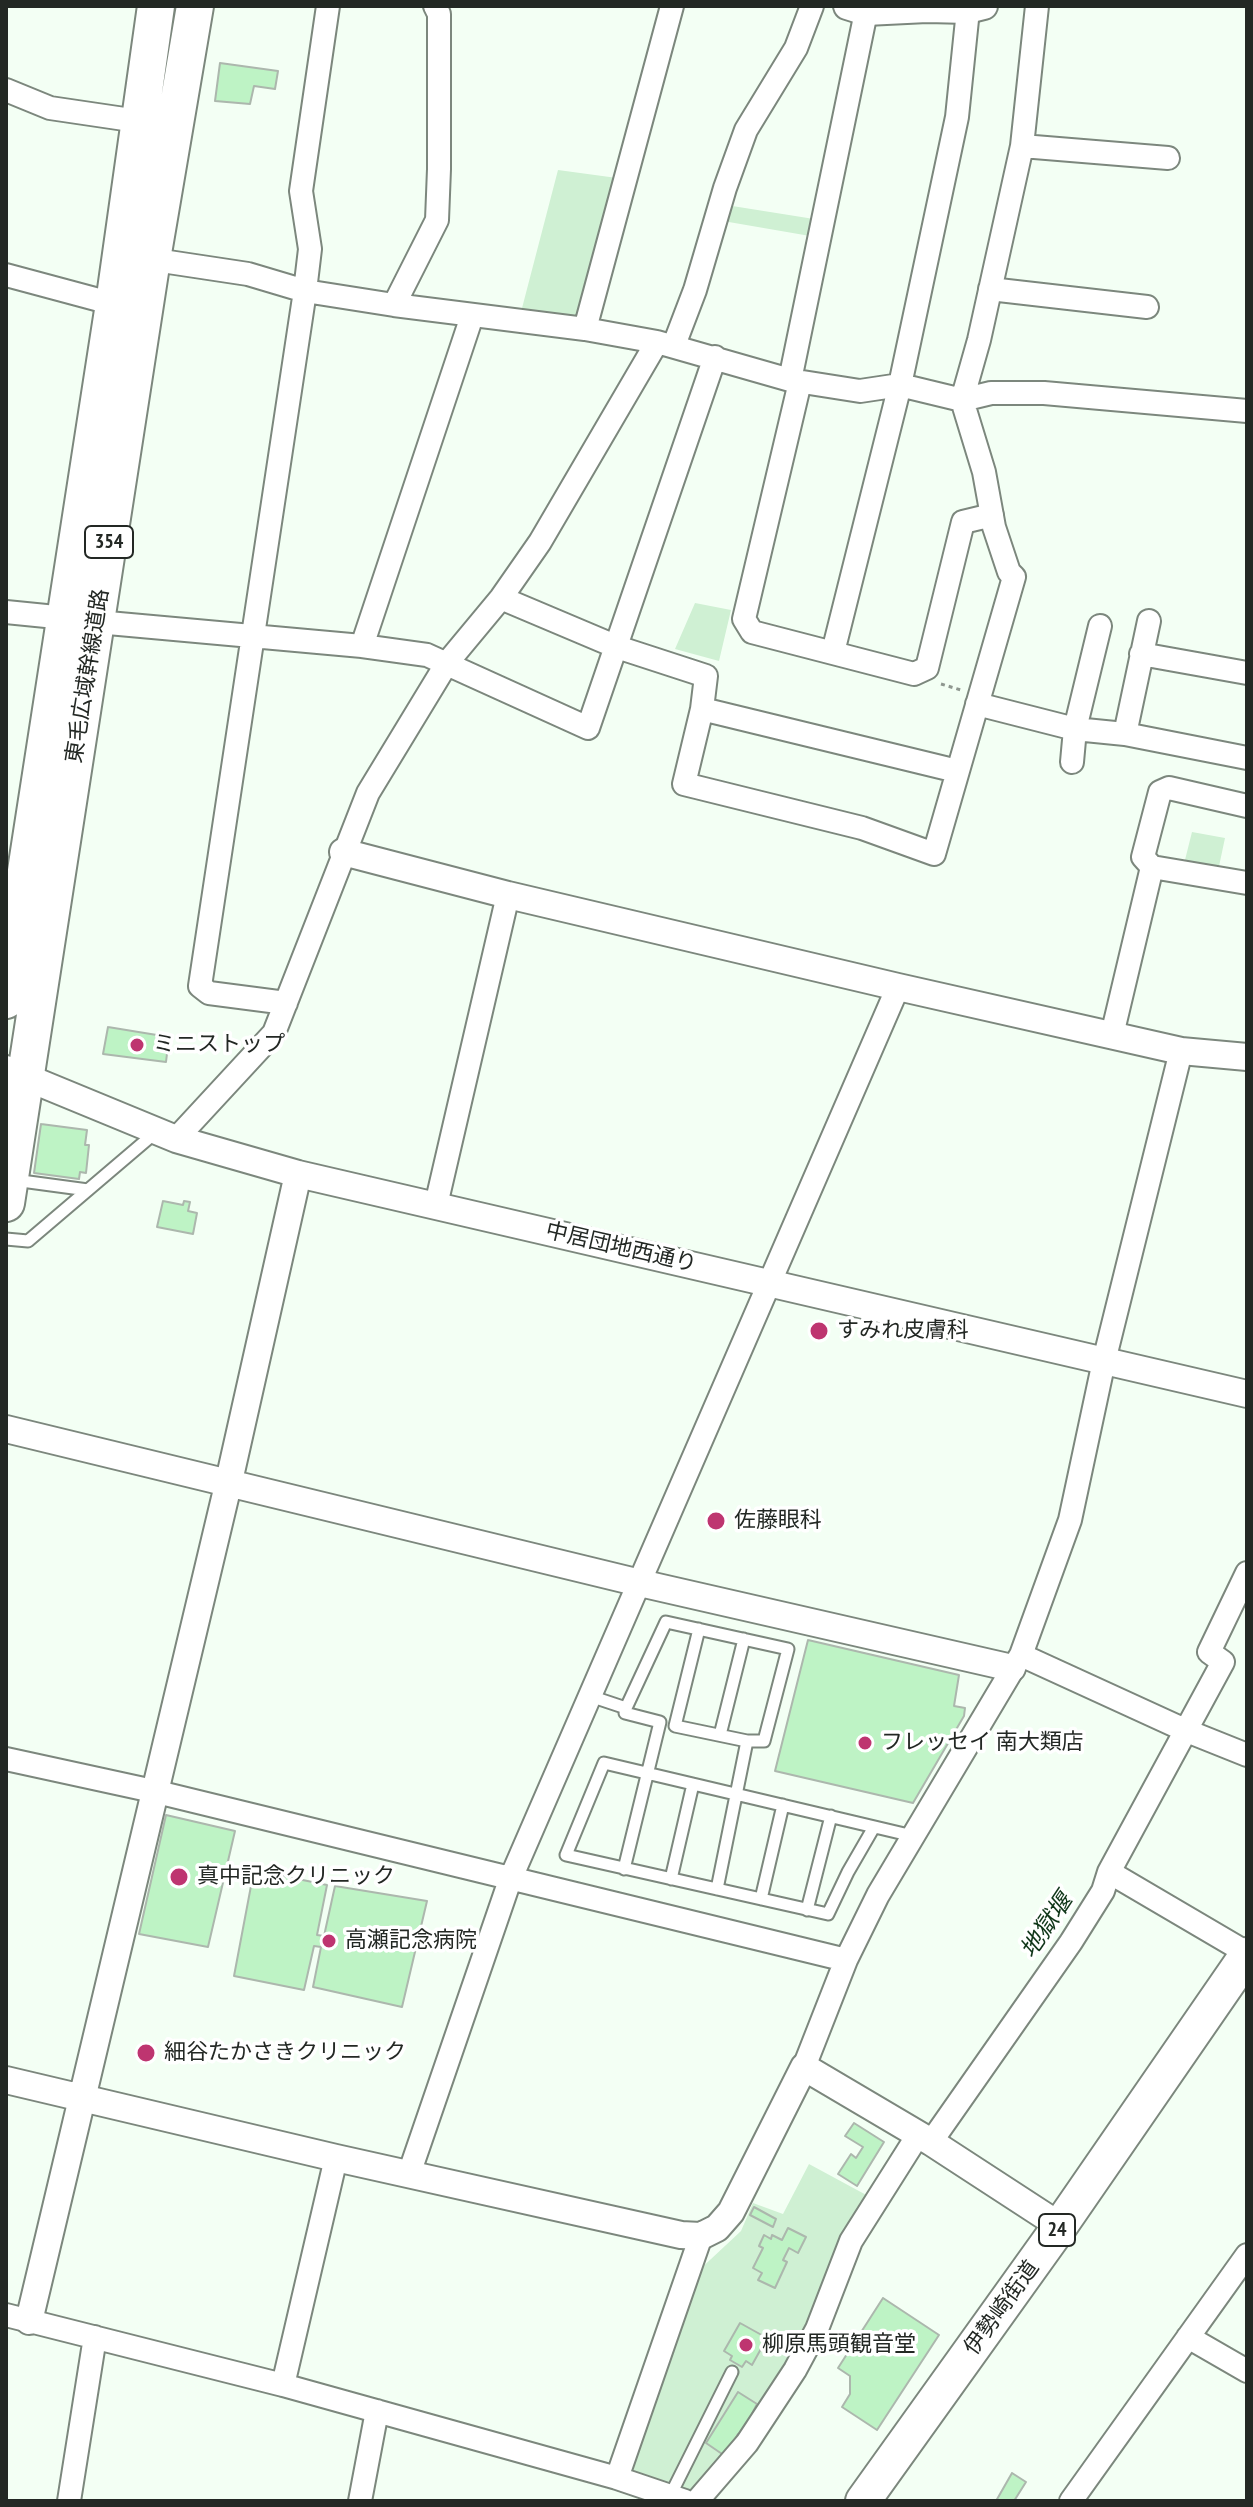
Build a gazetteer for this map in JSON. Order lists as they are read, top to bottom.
{
  "streets": {
    "highway": ["354", "東毛広域幹線道路"],
    "main road": ["24", "伊勢崎街道"],
    "street": ["中居団地西通り"]
  },
  "crossings": [
    ["東毛広域幹線道路", "中居団地西通り"]
  ],
  "water": ["地獄堰"],
  "places": [
    "ミニストップ",
    "すみれ皮膚科",
    "佐藤眼科",
    "フレッセイ 南大類店",
    "真中記念クリニック",
    "高瀬記念病院",
    "細谷たかさきクリニック",
    "柳原馬頭観音堂"
  ]
}
